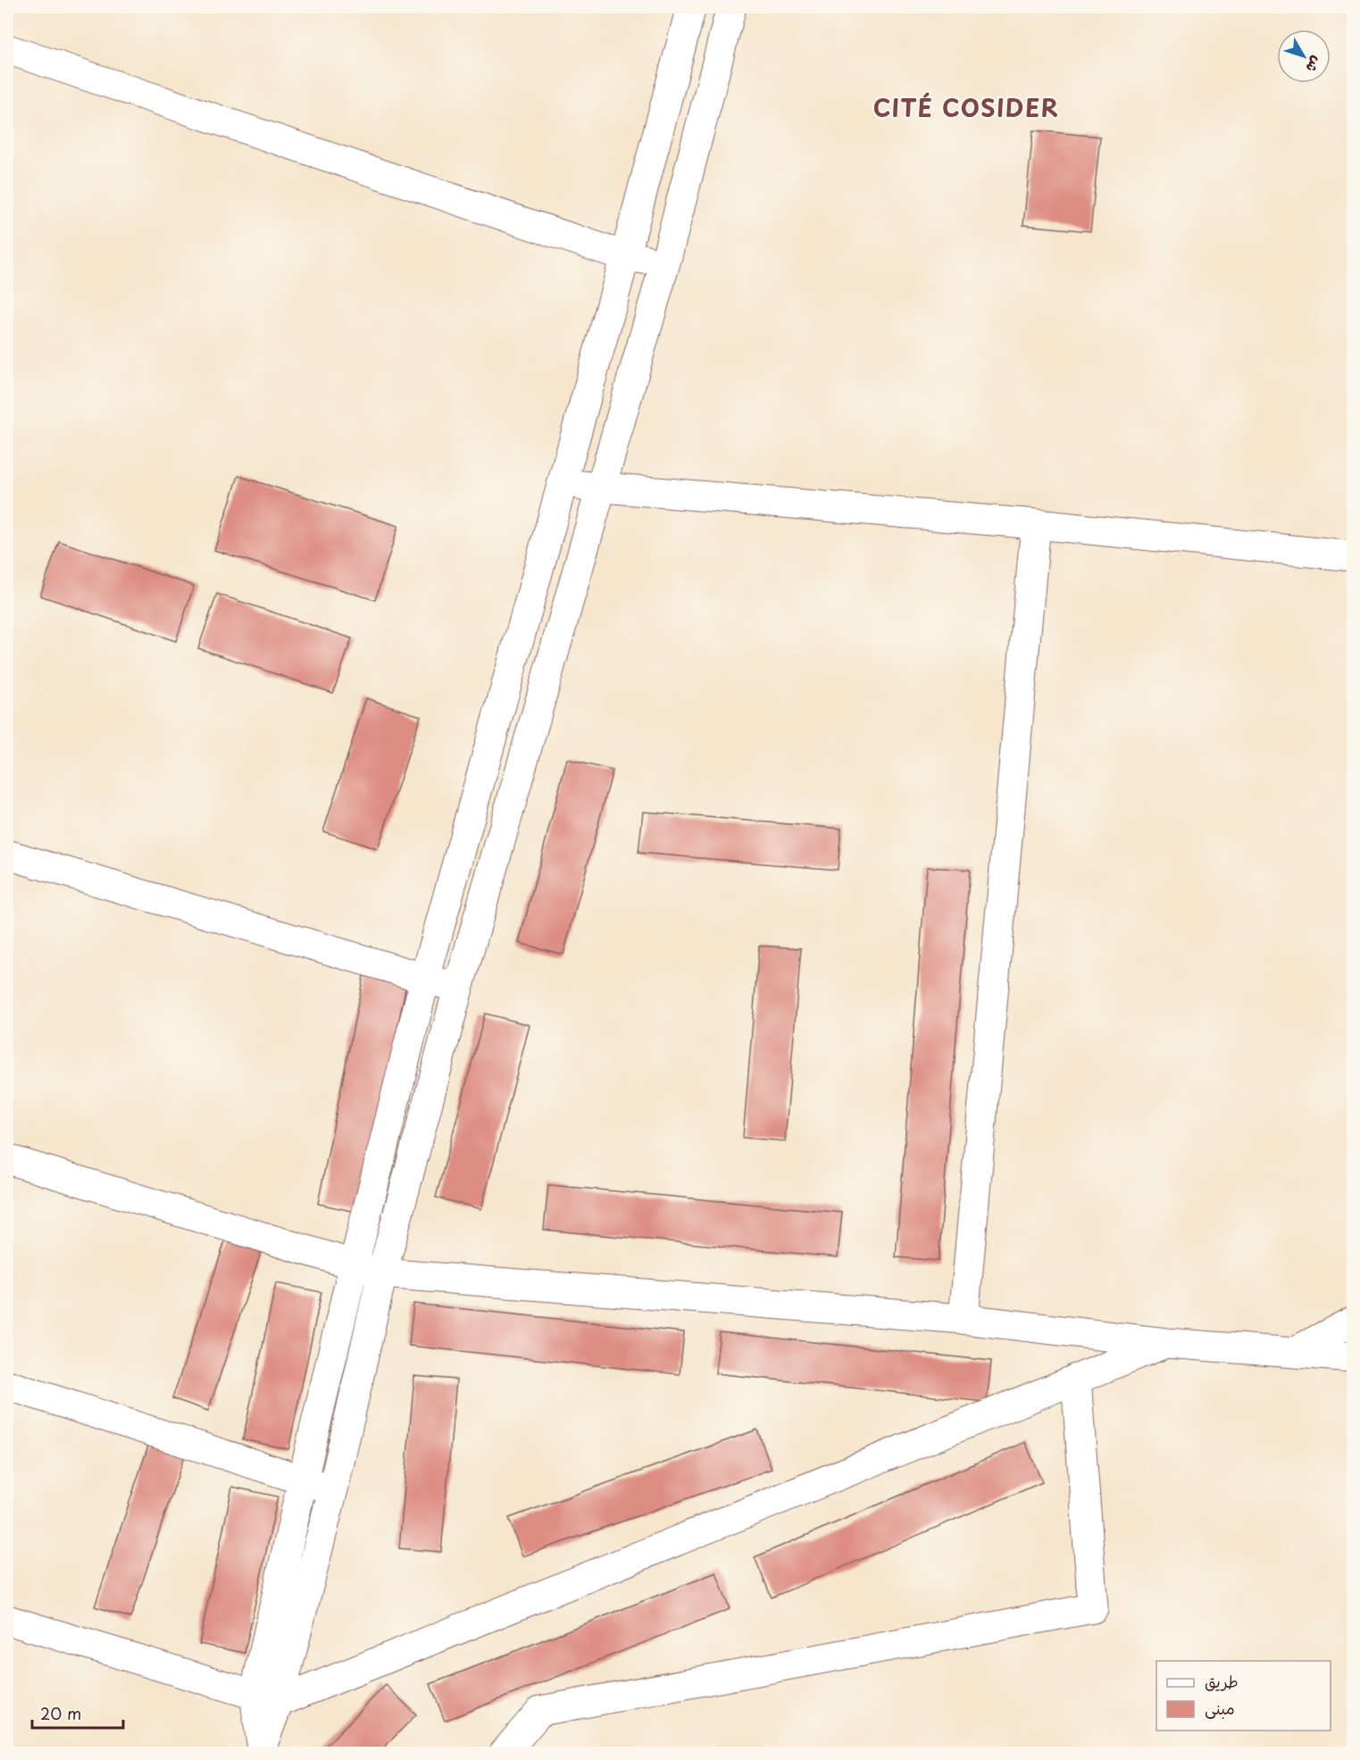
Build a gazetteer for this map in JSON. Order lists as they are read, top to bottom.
{
  "districts": ["CITÉ COSIDER"],
  "legend": ["طريق", "مبنى"],
  "scale_bar": "20 m",
  "north": "bottom right"
}
